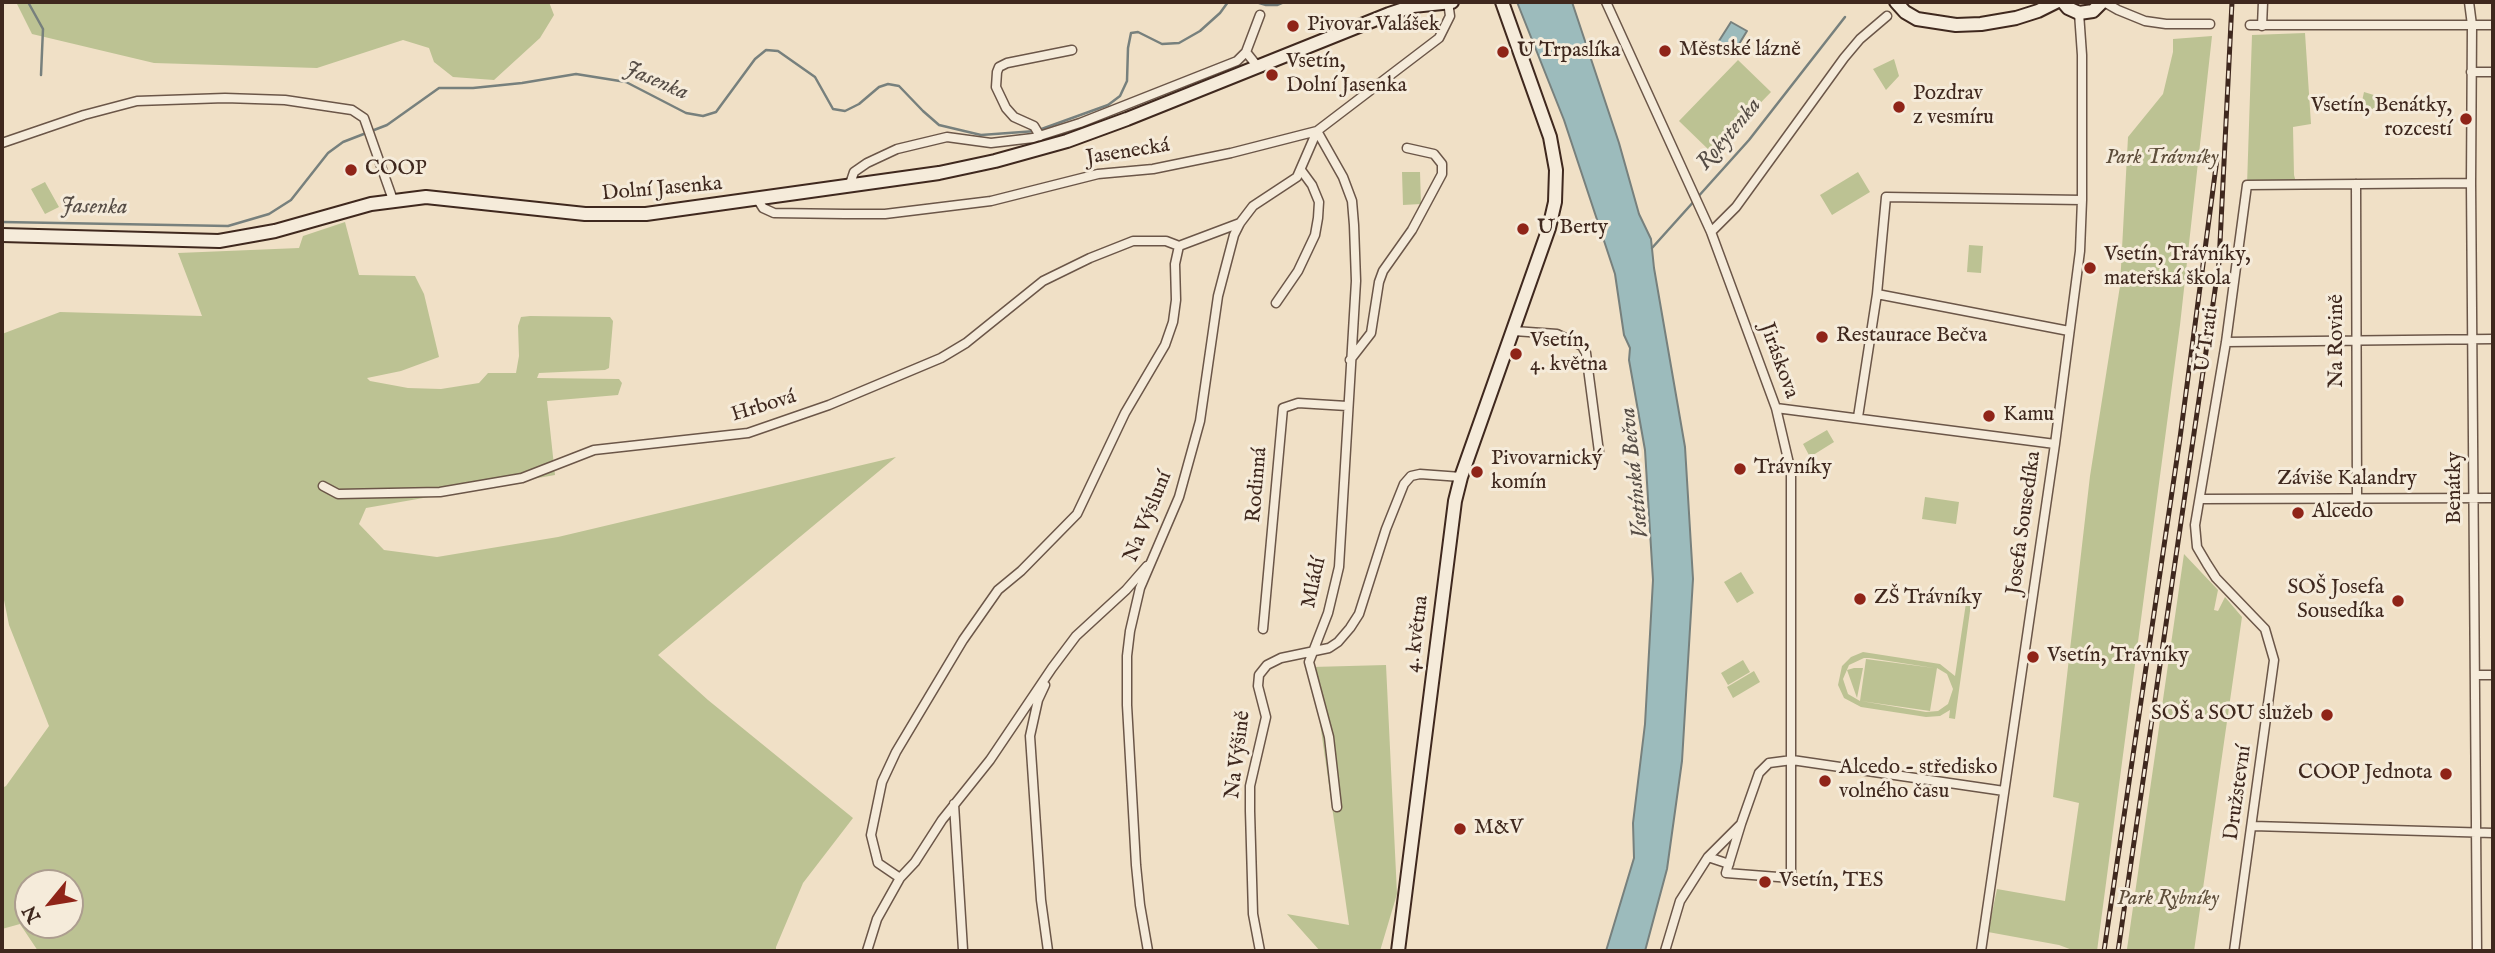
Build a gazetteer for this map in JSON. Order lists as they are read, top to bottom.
{
  "streets": {
    "street": [
      "Jasenecká",
      "Dolní Jasenka",
      "U Trati",
      "Na Rovině",
      "Jiráskova",
      "Hrbová",
      "Záviše Kalandry",
      "Rodinná",
      "Benátky",
      "Na Výsluní",
      "Josefa Sousedíka",
      "Mládí",
      "4. května",
      "Na Výšině",
      "Družstevní"
    ]
  },
  "crossings": [
    ["Jasenecká", "Dolní Jasenka"],
    ["Jasenecká", "Na Výsluní"],
    ["Jasenecká", "Mládí"],
    ["U Trati", "Na Rovině"],
    ["U Trati", "Záviše Kalandry"],
    ["U Trati", "Družstevní"],
    ["Na Rovině", "Záviše Kalandry"],
    ["Hrbová", "Na Výsluní"],
    ["Záviše Kalandry", "Benátky"],
    ["Záviše Kalandry", "Družstevní"],
    ["Rodinná", "Mládí"],
    ["Na Výsluní", "Mládí"],
    ["Mládí", "Na Výšině"],
    ["4. května", "Na Výšině"]
  ],
  "water": ["Jasenka", "Rokytenka", "Vsetínská Bečva"],
  "parks": ["Park Trávníky", "Park Rybníky"],
  "places": [
    "Pivovar Valášek",
    "Městské lázně",
    "U Trpaslíka",
    "Vsetín, Dolní Jasenka",
    "Pozdrav z vesmíru",
    "Vsetín, Benátky, rozcestí",
    "COOP",
    "U Berty",
    "Vsetín, Trávníky, mateřská škola",
    "Restaurace Bečva",
    "Vsetín, 4. května",
    "Kamu",
    "Trávníky",
    "Pivovarnický komín",
    "Alcedo",
    "ZŠ Trávníky",
    "SOŠ Josefa Sousedíka",
    "Vsetín, Trávníky",
    "SOŠ a SOU služeb",
    "COOP Jednota",
    "Alcedo - středisko volného času",
    "M&V",
    "Vsetín, TES"
  ],
  "north": "bottom left"
}
